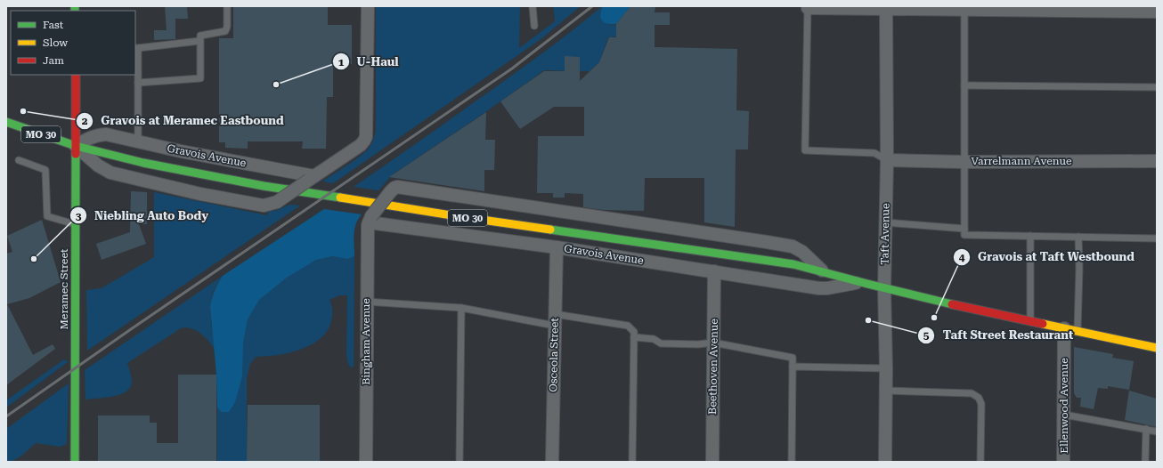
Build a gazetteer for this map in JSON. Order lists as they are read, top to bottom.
{
  "streets": {
    "main road": ["MO 30", "Gravois Avenue", "Meramec Street"],
    "street": [
      "Varrelmann Avenue",
      "Taft Avenue",
      "Bingham Avenue",
      "Osceola Street",
      "Beethoven Avenue",
      "Ellenwood Avenue"
    ]
  },
  "crossings": [
    ["Gravois Avenue", "Taft Avenue"],
    ["Gravois Avenue", "Meramec Street"],
    ["Gravois Avenue", "Bingham Avenue"],
    ["Gravois Avenue", "Osceola Street"],
    ["Gravois Avenue", "Beethoven Avenue"],
    ["Gravois Avenue", "Ellenwood Avenue"],
    ["Varrelmann Avenue", "Taft Avenue"]
  ],
  "places": [
    "U-Haul",
    "Gravois at Meramec Eastbound",
    "Niebling Auto Body",
    "Gravois at Taft Westbound",
    "Taft Street Restaurant"
  ],
  "legend": ["Fast", "Slow", "Jam"]
}
